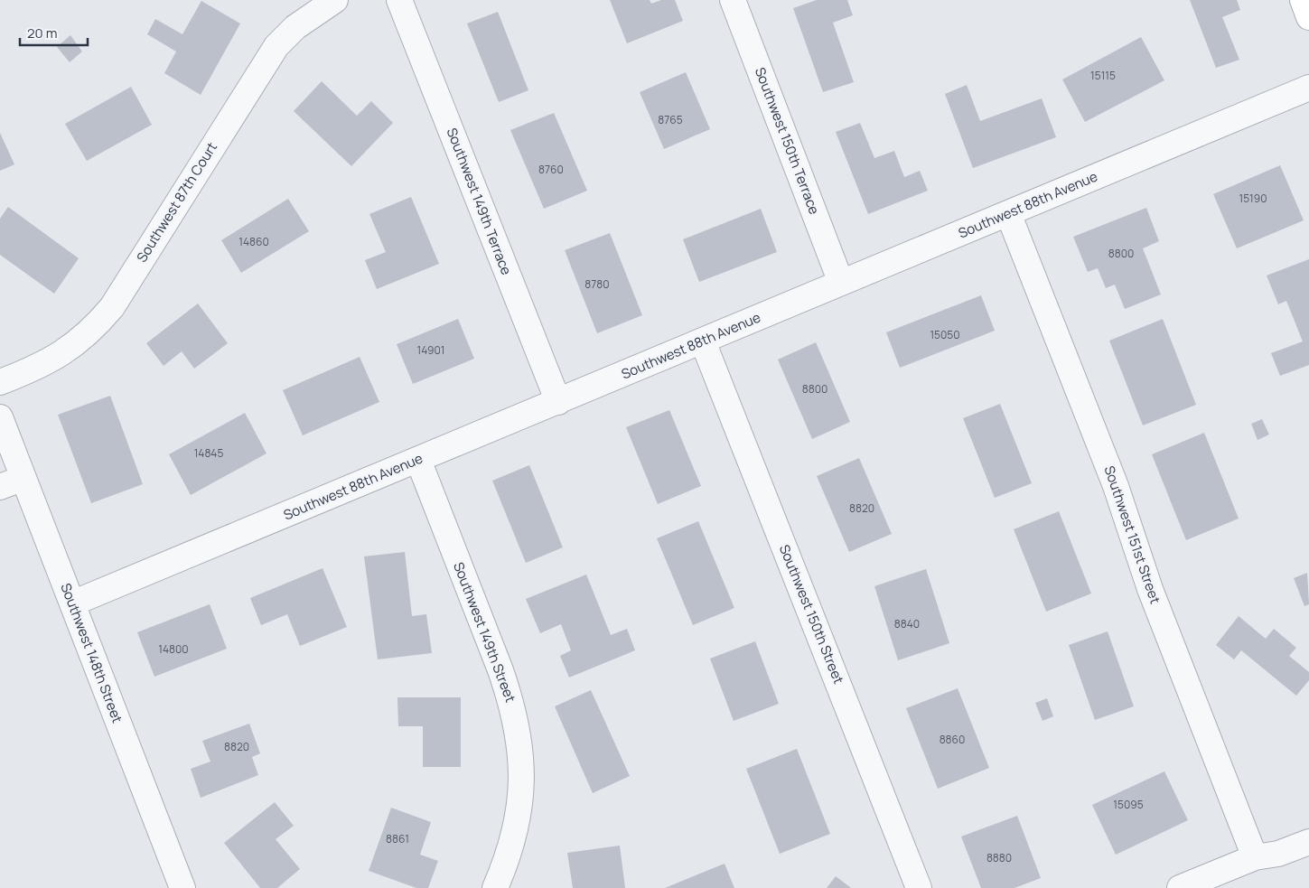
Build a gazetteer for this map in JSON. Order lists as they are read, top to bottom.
{
  "streets": {
    "street": [
      "Southwest 150th Terrace",
      "Southwest 149th Terrace",
      "Southwest 87th Court",
      "Southwest 88th Avenue",
      "Southwest 151st Street",
      "Southwest 150th Street",
      "Southwest 149th Street",
      "Southwest 148th Street"
    ]
  },
  "crossings": [
    ["Southwest 150th Terrace", "Southwest 88th Avenue"],
    ["Southwest 149th Terrace", "Southwest 88th Avenue"],
    ["Southwest 88th Avenue", "Southwest 151st Street"],
    ["Southwest 88th Avenue", "Southwest 150th Street"],
    ["Southwest 88th Avenue", "Southwest 149th Street"],
    ["Southwest 88th Avenue", "Southwest 148th Street"]
  ],
  "house_numbers": [
    "15115",
    "8765",
    "8760",
    "15190",
    "14860",
    "8800",
    "8780",
    "15050",
    "14901",
    "8800",
    "14845",
    "8820",
    "8840",
    "14800",
    "8860",
    "8820",
    "15095",
    "8861",
    "8880"
  ],
  "scale_bar": "20 m"
}
